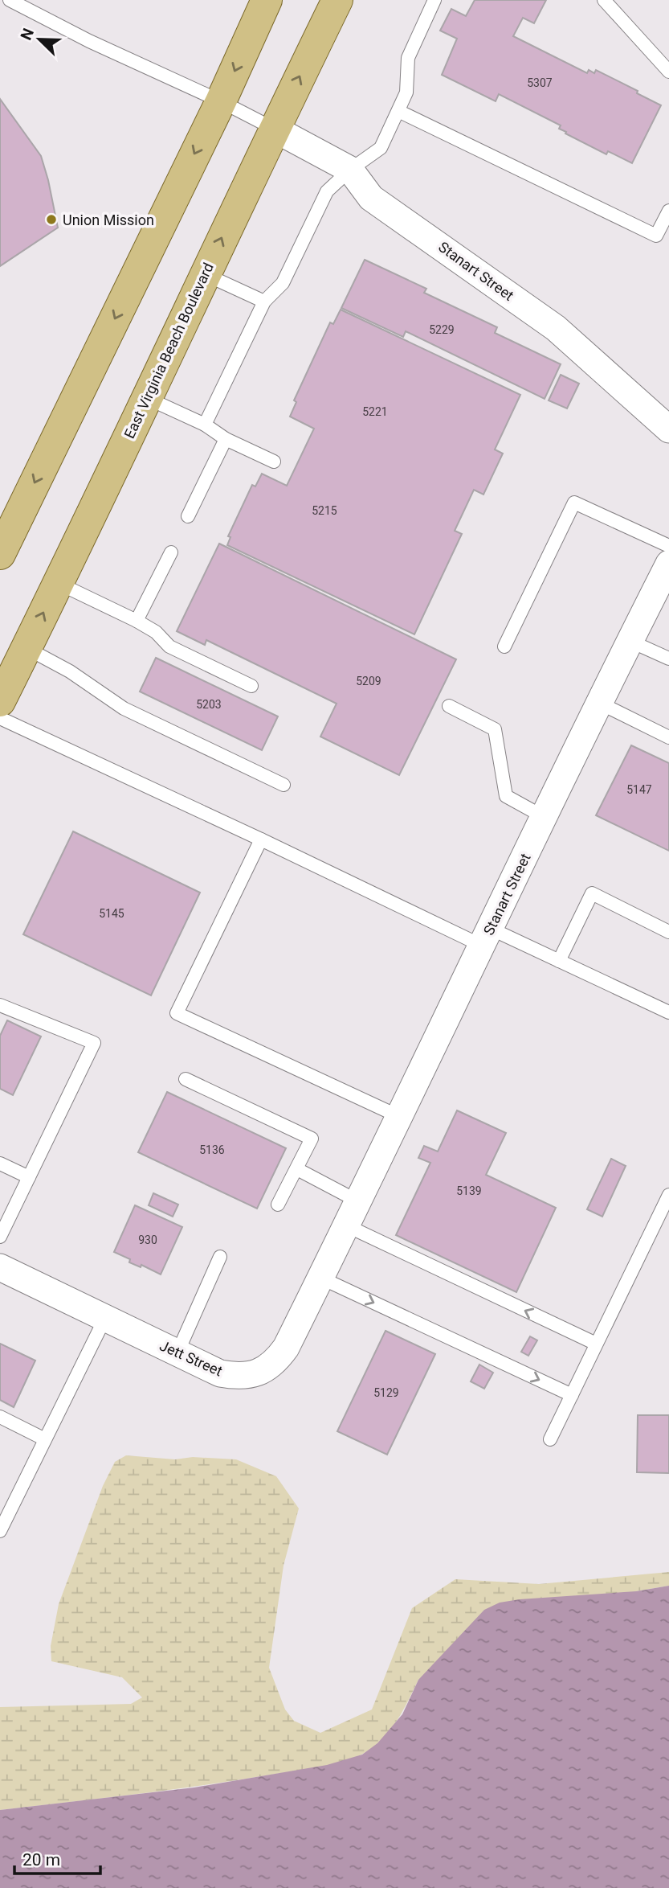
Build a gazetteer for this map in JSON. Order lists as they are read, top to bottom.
{
  "streets": {
    "main road": ["East Virginia Beach Boulevard"],
    "street": ["Stanart Street", "Jett Street"]
  },
  "crossings": [
    ["Stanart Street", "East Virginia Beach Boulevard"],
    ["Stanart Street", "Jett Street"]
  ],
  "places": ["Union Mission"],
  "house_numbers": [
    "5307",
    "5229",
    "5221",
    "5215",
    "5209",
    "5203",
    "5147",
    "5145",
    "5136",
    "5139",
    "930",
    "5129"
  ],
  "scale_bar": "20 m",
  "north": "top left"
}
